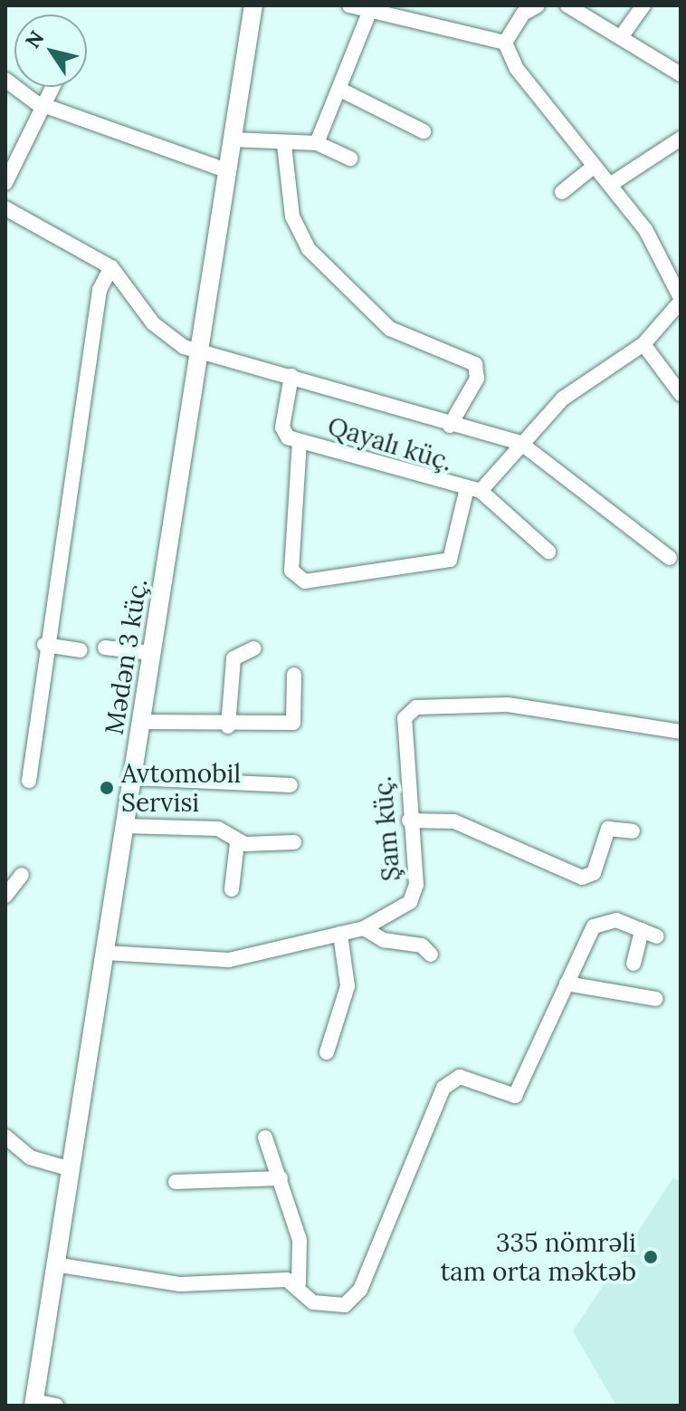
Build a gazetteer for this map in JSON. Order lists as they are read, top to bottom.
{
  "streets": {
    "main road": ["Mədən 3 küç."],
    "street": ["Qayalı küç.", "Şam küç."]
  },
  "crossings": [
    ["Qayalı küç.", "Mədən 3 küç."],
    ["Mədən 3 küç.", "Şam küç."]
  ],
  "places": ["Avtomobil Servisi", "335 nömrəli tam orta məktəb"],
  "north": "top left"
}
